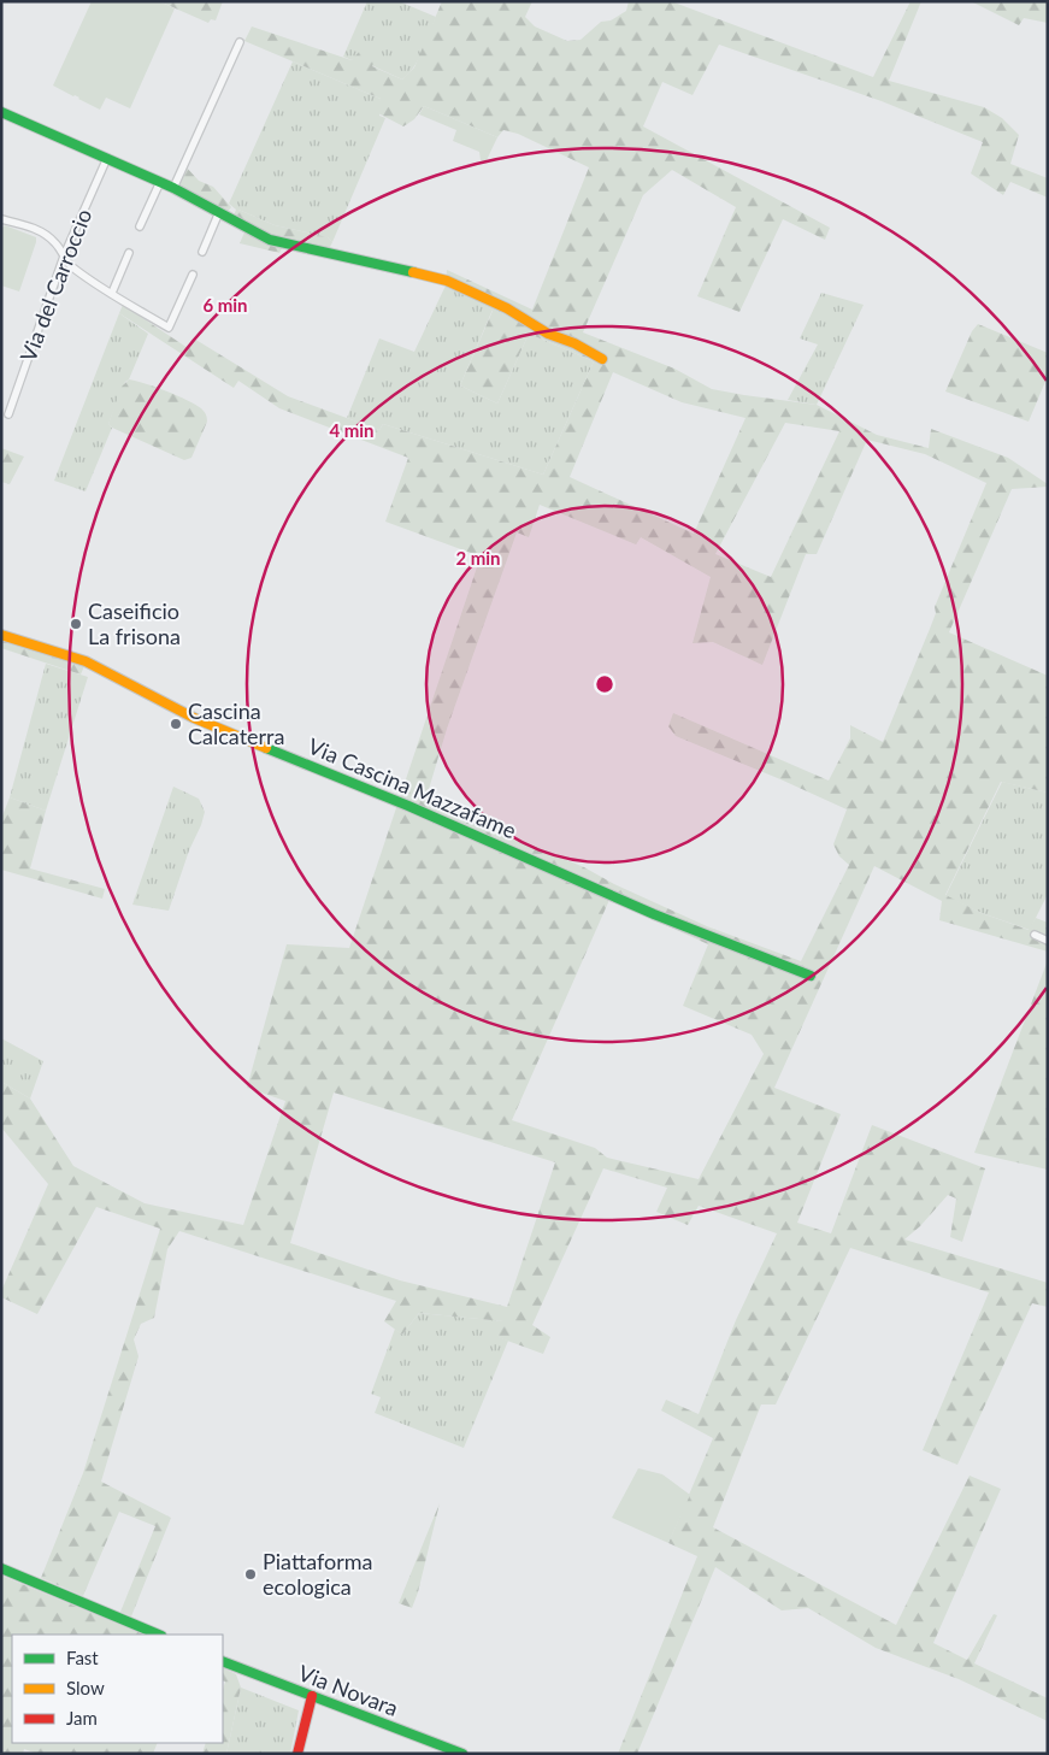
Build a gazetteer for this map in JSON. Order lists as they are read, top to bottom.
{
  "streets": {
    "street": ["Via del Carroccio", "Via Cascina Mazzafame", "Via Novara"]
  },
  "places": ["Caseificio La frisona", "Cascina Calcaterra", "Piattaforma ecologica"],
  "legend": ["Fast", "Slow", "Jam"],
  "rings": ["6 min", "4 min", "2 min"]
}
